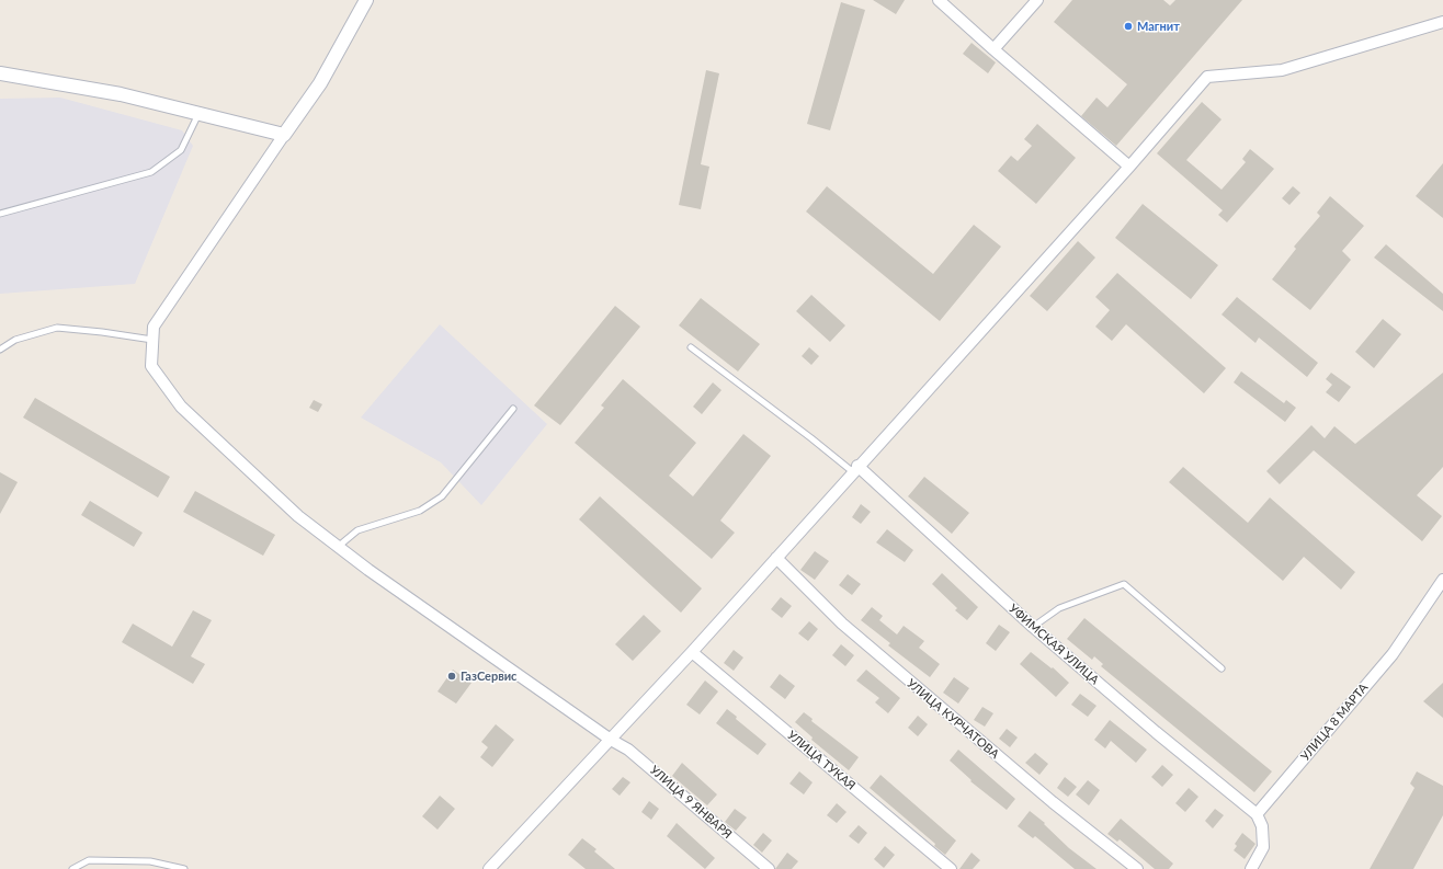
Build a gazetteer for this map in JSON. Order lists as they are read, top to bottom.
{
  "streets": {
    "street": [
      "УФИМСКАЯ УЛИЦА",
      "УЛИЦА КУРЧАТОВА",
      "УЛИЦА 8 МАРТА",
      "УЛИЦА ТУКАЯ",
      "УЛИЦА 9 ЯНВАРЯ"
    ]
  },
  "crossings": [
    ["УФИМСКАЯ УЛИЦА", "УЛИЦА 8 МАРТА"]
  ],
  "places": ["Магнит", "ГазСервис"]
}
